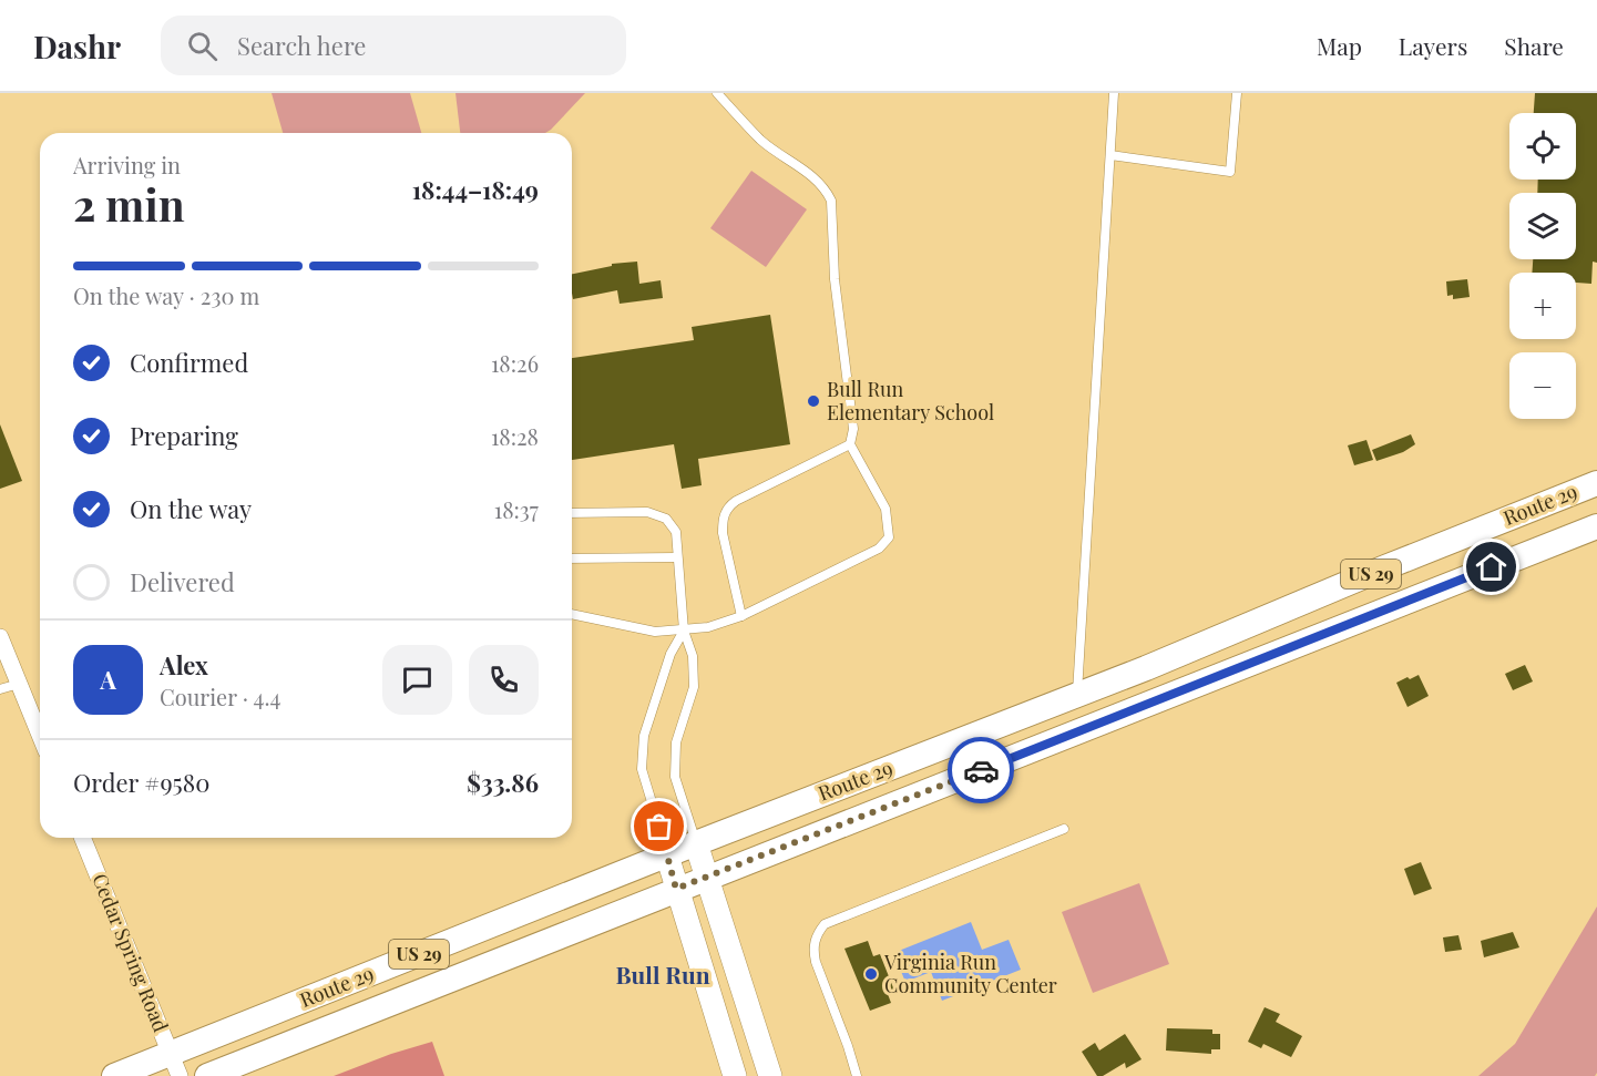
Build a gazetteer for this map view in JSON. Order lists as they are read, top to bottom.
{
  "streets": {
    "main road": ["Route 29", "US 29"],
    "street": ["Cedar Spring Road"]
  },
  "crossings": [
    ["Route 29", "Cedar Spring Road"]
  ],
  "districts": ["Bull Run"],
  "places": ["Bull Run Elementary School", "Virginia Run Community Center"],
  "page": {
    "header": "Dashr",
    "search": "Search here",
    "nav": ["Map", "Layers", "Share"],
    "map_buttons": ["+", "−"],
    "heading": ["2 min", "Arriving in", "18:44–18:49"],
    "panel": [
      "Alex",
      "Courier · 4.4",
      "Order #9580",
      "$33.86"
    ],
    "bar": "On the way · 230 m",
    "list": [
      ["Confirmed", "18:26"],
      ["Preparing", "18:28"],
      ["On the way", "18:37"],
      "Delivered"
    ],
    "round": "A"
  }
}
